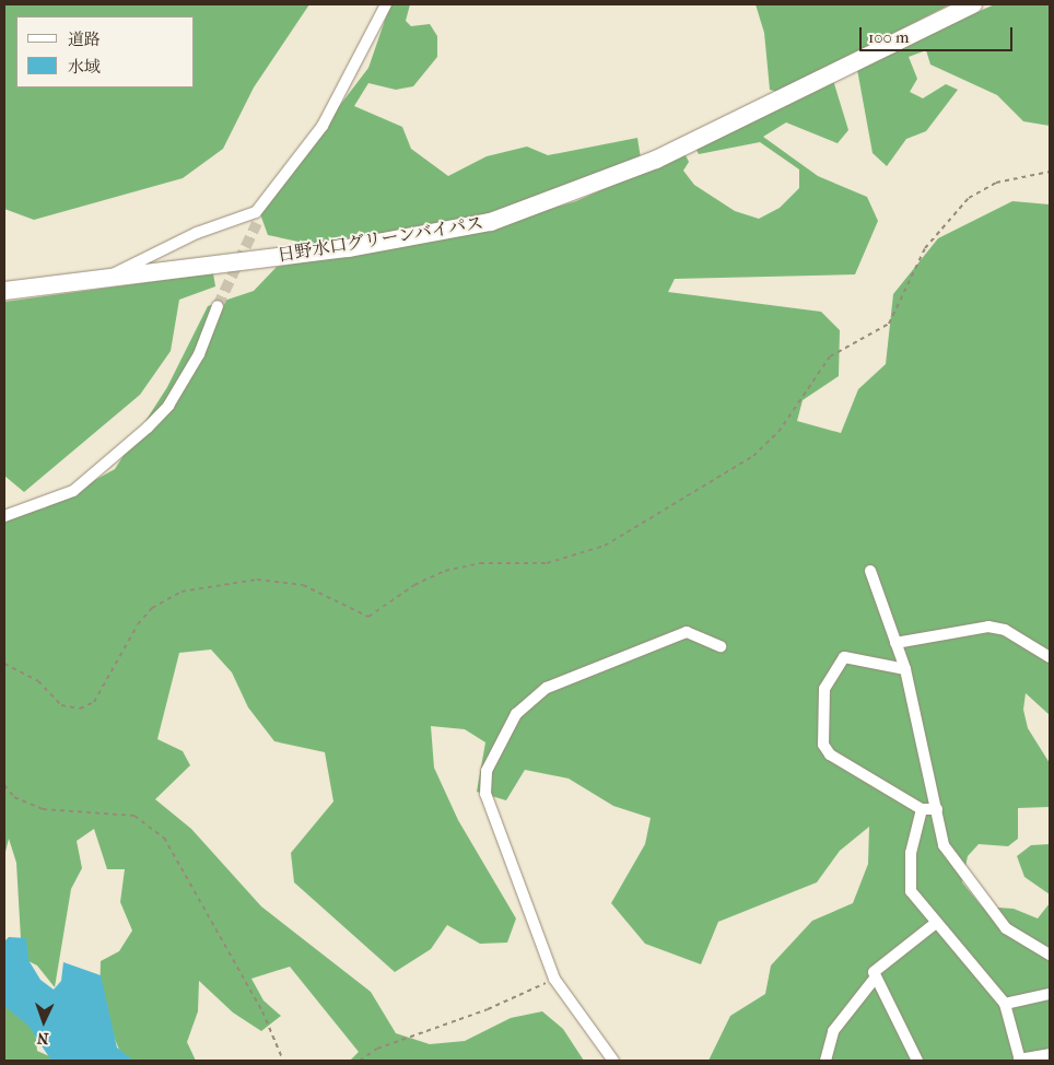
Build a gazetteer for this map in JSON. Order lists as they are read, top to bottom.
{
  "streets": {
    "highway": ["日野水口グリーンバイパス"]
  },
  "legend": ["道路", "水域"],
  "scale_bar": "100 m",
  "north": "bottom"
}
